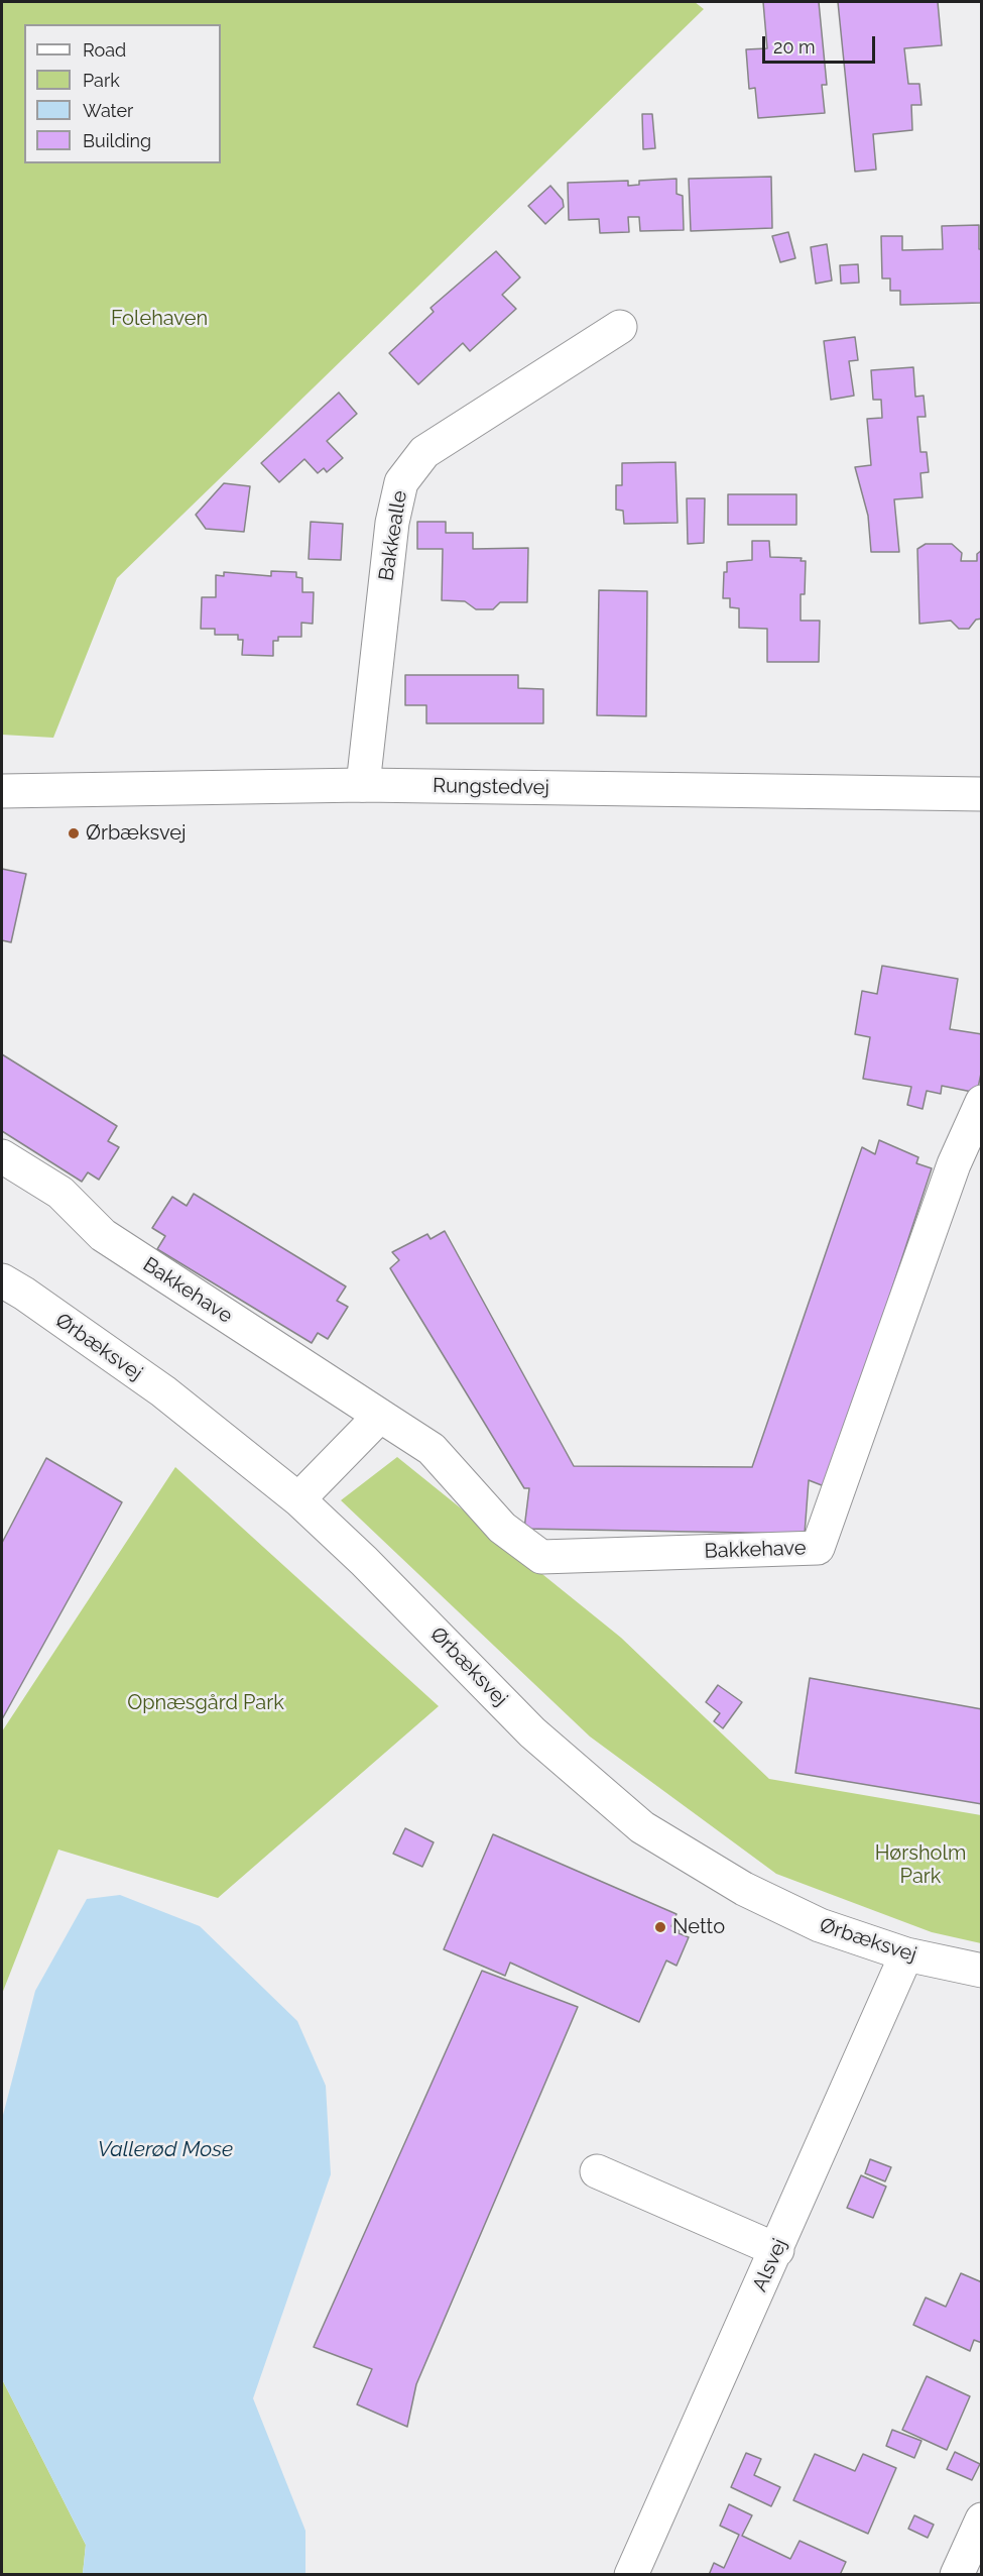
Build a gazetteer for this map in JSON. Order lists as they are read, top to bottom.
{
  "streets": {
    "street": [
      "Bakkealle",
      "Rungstedvej",
      "Bakkehave",
      "Ørbæksvej",
      "Alsvej"
    ]
  },
  "crossings": [
    ["Bakkealle", "Rungstedvej"],
    ["Ørbæksvej", "Alsvej"]
  ],
  "water": ["Vallerød Mose"],
  "parks": ["Folehaven", "Opnæsgård Park", "Hørsholm Park"],
  "places": ["Ørbæksvej", "Netto"],
  "legend": [
    "Road",
    "Park",
    "Water",
    "Building"
  ],
  "scale_bar": "20 m"
}
